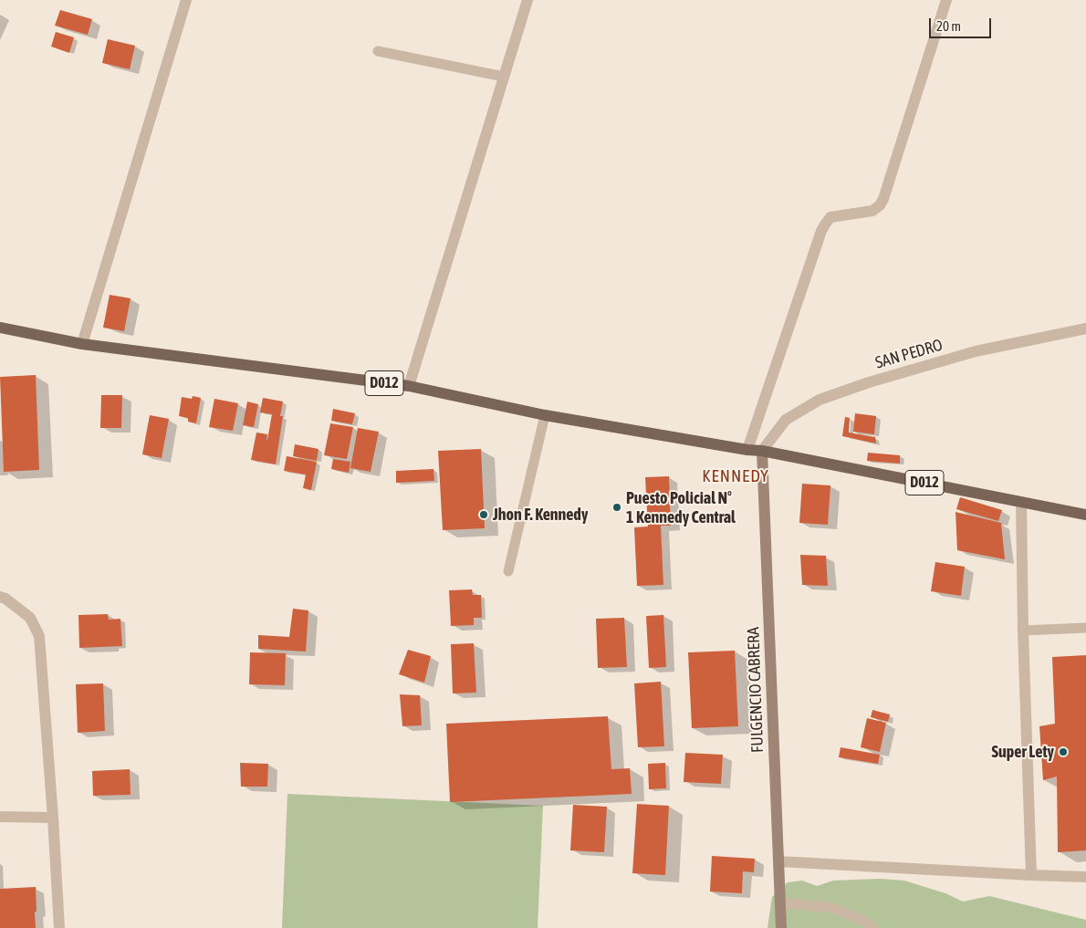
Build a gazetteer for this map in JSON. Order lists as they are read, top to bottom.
{
  "streets": {
    "main road": ["D012", "FULGENCIO CABRERA"],
    "street": ["SAN PEDRO"]
  },
  "crossings": [
    ["SAN PEDRO", "D012"],
    ["SAN PEDRO", "FULGENCIO CABRERA"],
    ["D012", "FULGENCIO CABRERA"]
  ],
  "districts": ["KENNEDY"],
  "places": ["Puesto Policial N° 1 Kennedy Central", "Jhon F. Kennedy", "Super Lety"],
  "scale_bar": "20 m"
}
